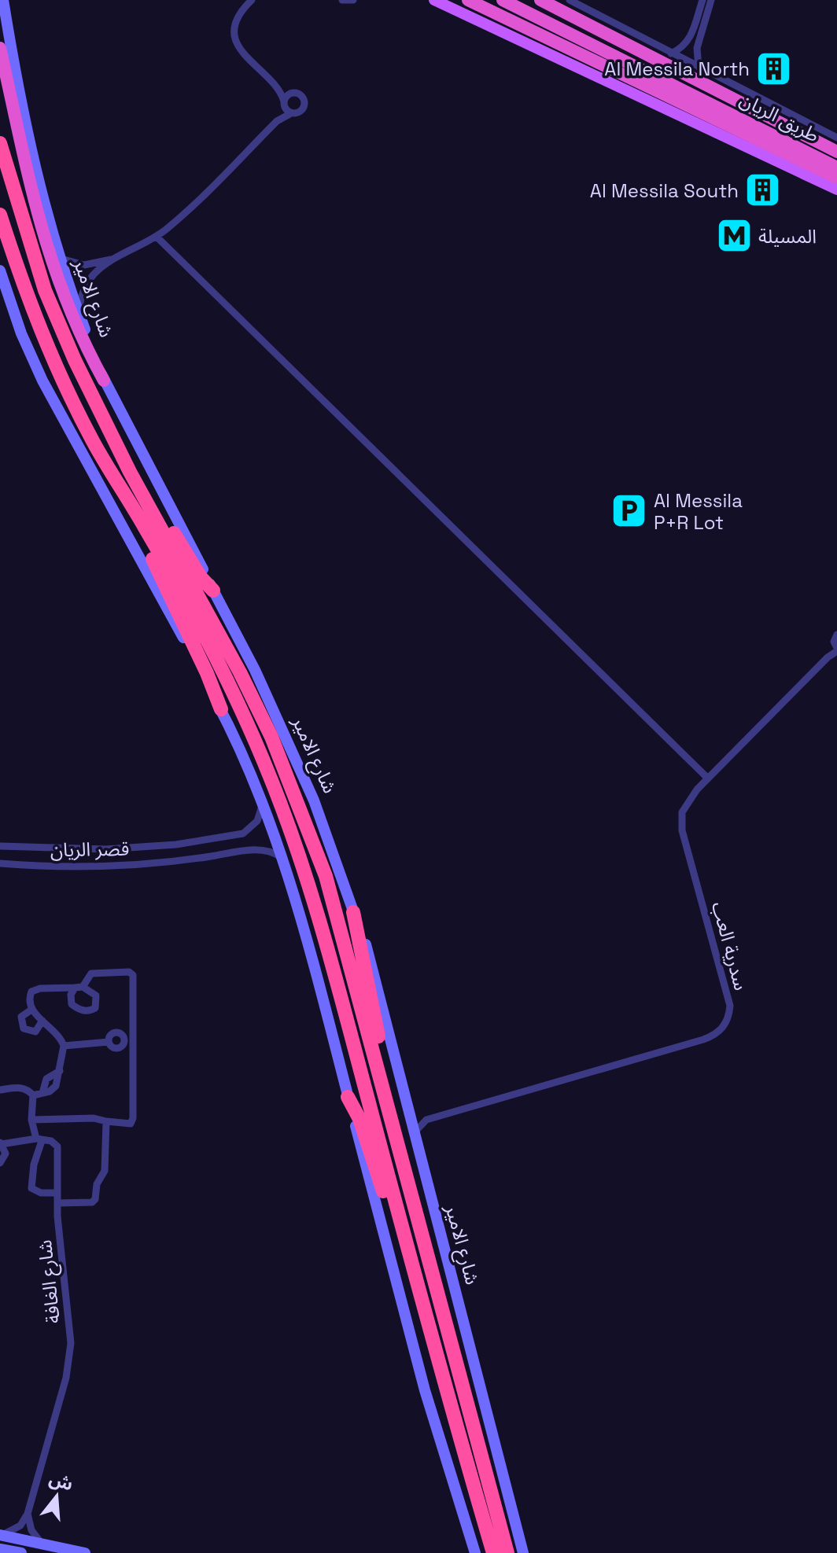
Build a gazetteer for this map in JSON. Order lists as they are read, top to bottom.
{
  "streets": {
    "highway": ["طريق الريان", "شارع الامير"],
    "street": ["قصر الريان", "سدرية العب", "شارع الغافة"]
  },
  "places": {
    "building": ["Al Messila North", "Al Messila South"],
    "metro station": ["المسيلة"],
    "parking": ["Al Messila P+R Lot"]
  },
  "north": "top"
}
